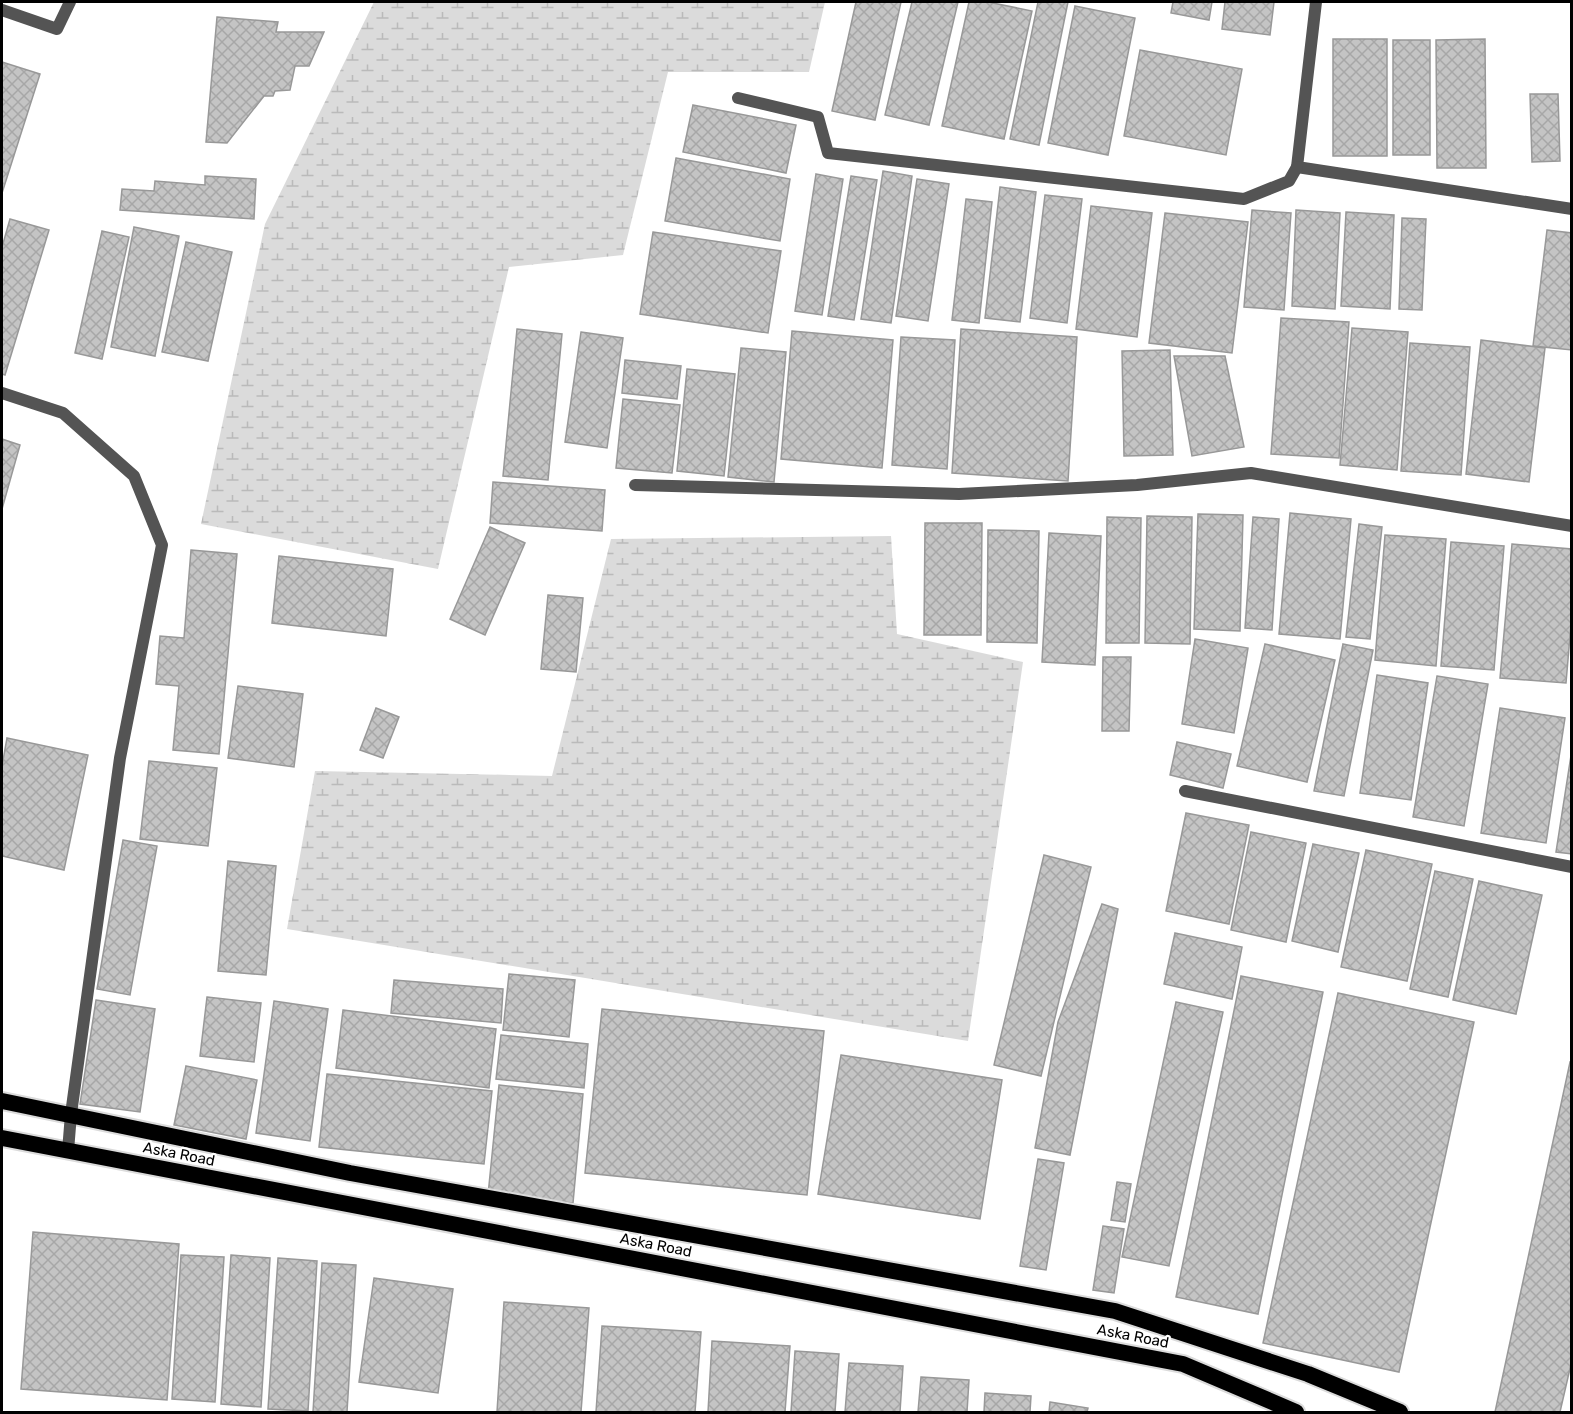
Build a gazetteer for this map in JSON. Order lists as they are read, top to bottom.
{
  "streets": {
    "highway": ["Aska Road"]
  }
}
